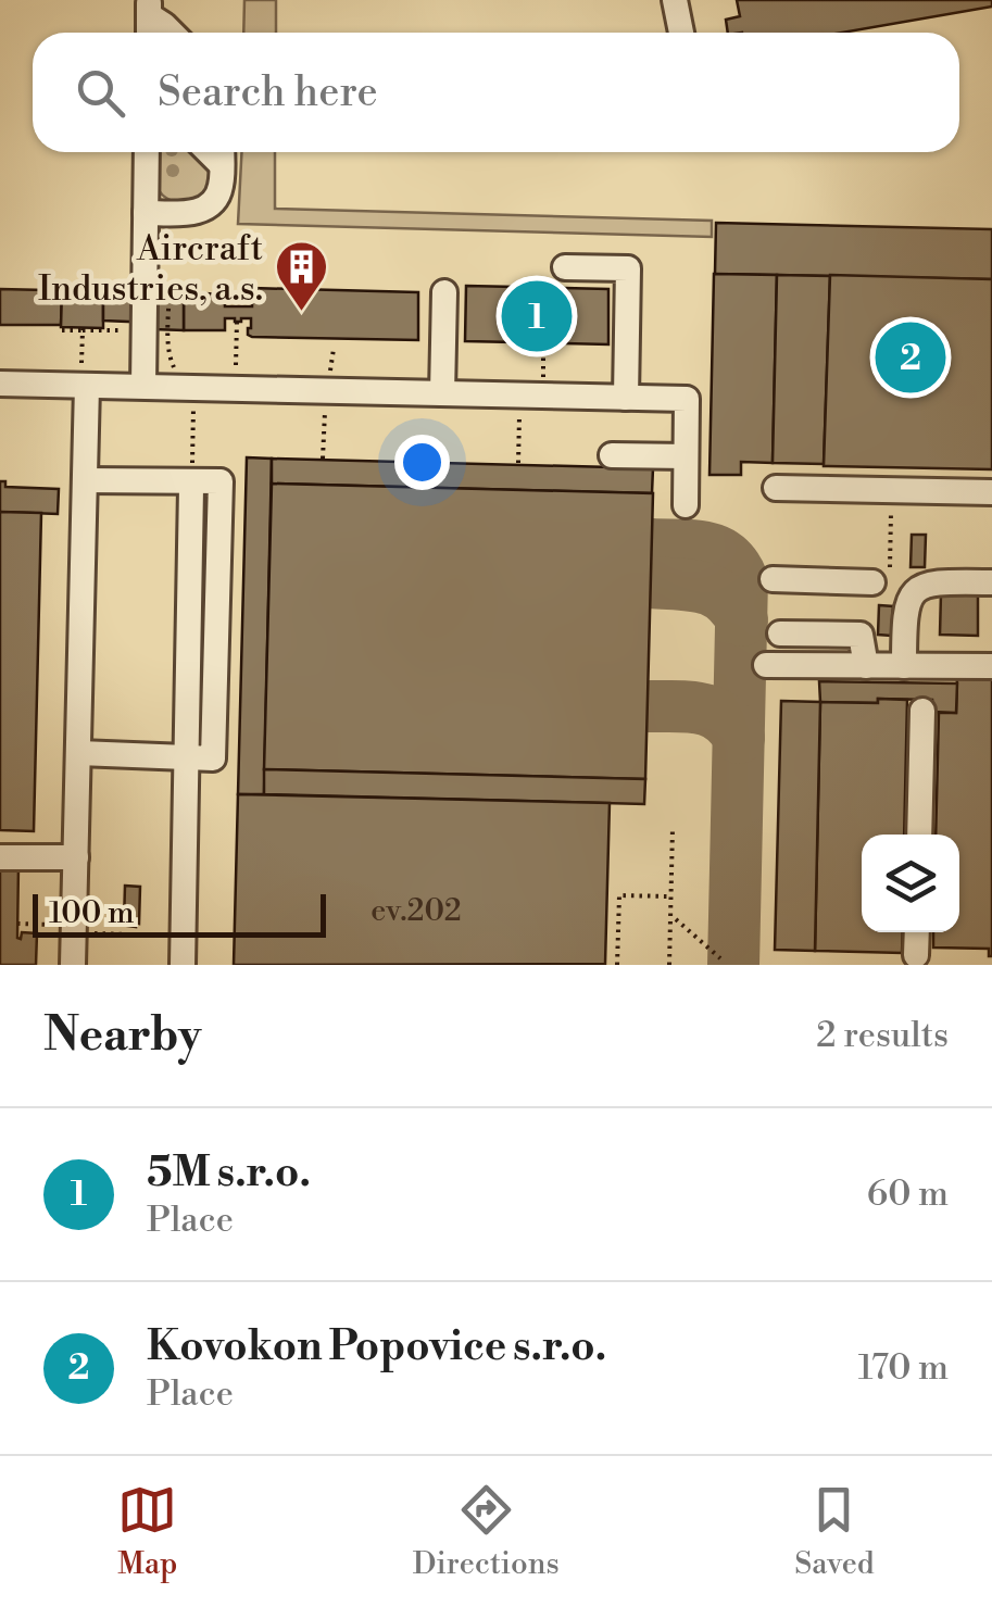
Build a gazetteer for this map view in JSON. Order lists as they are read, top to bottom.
{
  "places": {
    "building": ["Aircraft Industries, a.s."]
  },
  "house_numbers": ["ev.202"],
  "scale_bar": "100 m",
  "page": {
    "search": "Search here",
    "pins": ["1", "2"],
    "scale": "100 m",
    "heading": ["Nearby", "2 results"],
    "list": [
      {
        "mark": "1",
        "name": "5M s.r.o.",
        "note": "Place",
        "value": "60 m"
      },
      {
        "mark": "2",
        "name": "Kovokon Popovice s.r.o.",
        "note": "Place",
        "value": "170 m"
      }
    ],
    "nav": ["Map", "Directions", "Saved"]
  }
}
